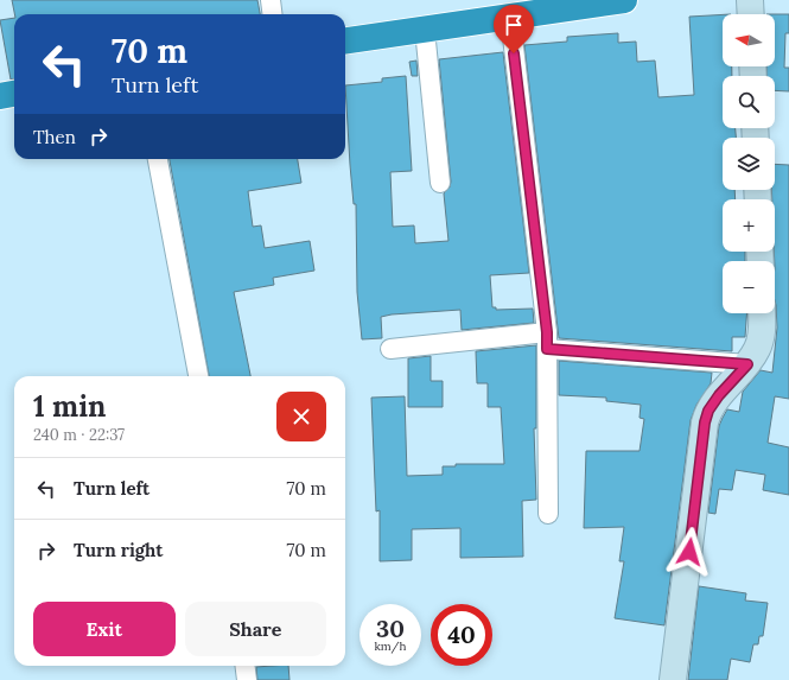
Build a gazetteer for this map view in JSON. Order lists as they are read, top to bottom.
{
  "north": "left",
  "page": {
    "map_buttons": ["+", "−"],
    "turn": ["70 m", "Turn left"],
    "then": "Then",
    "heading": ["1 min", "240 m · 22:37"],
    "list": [
      {
        "name": "Turn left",
        "value": "70 m"
      },
      {
        "name": "Turn right",
        "value": "70 m"
      }
    ],
    "buttons": ["Exit", "Share"],
    "speed": "30 km/h",
    "limit": "40"
  }
}
